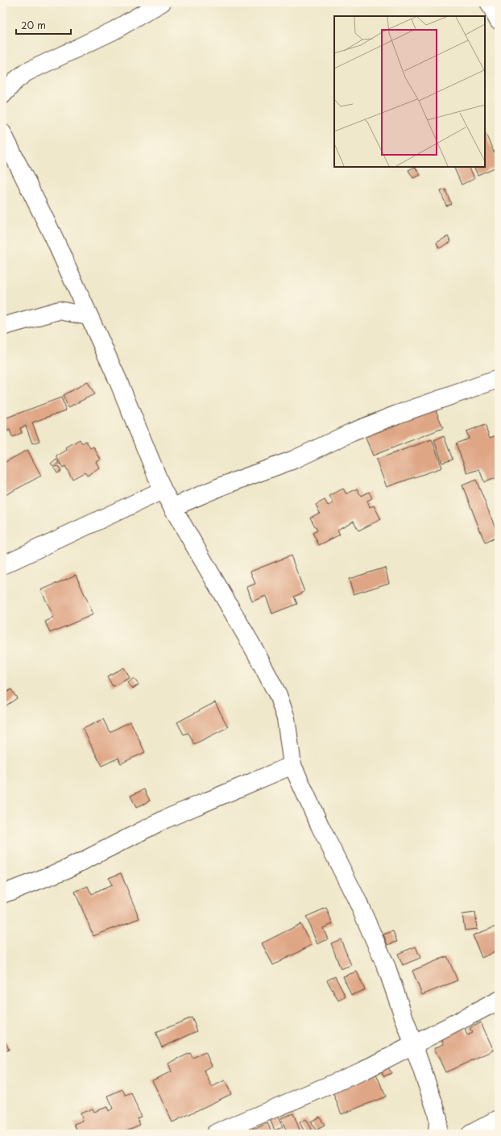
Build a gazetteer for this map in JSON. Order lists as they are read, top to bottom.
{
  "scale_bar": "20 m"
}
